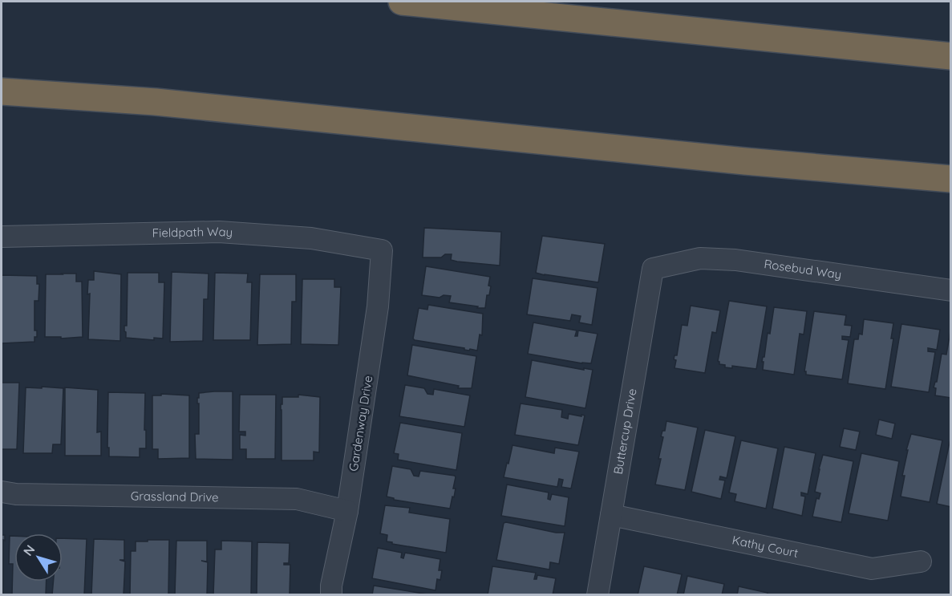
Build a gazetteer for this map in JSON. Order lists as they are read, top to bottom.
{
  "streets": {
    "street": [
      "Fieldpath Way",
      "Rosebud Way",
      "Gardenway Drive",
      "Buttercup Drive",
      "Grassland Drive",
      "Kathy Court"
    ]
  },
  "crossings": [
    ["Fieldpath Way", "Gardenway Drive"],
    ["Rosebud Way", "Buttercup Drive"],
    ["Gardenway Drive", "Grassland Drive"],
    ["Buttercup Drive", "Kathy Court"]
  ],
  "north": "top left"
}
